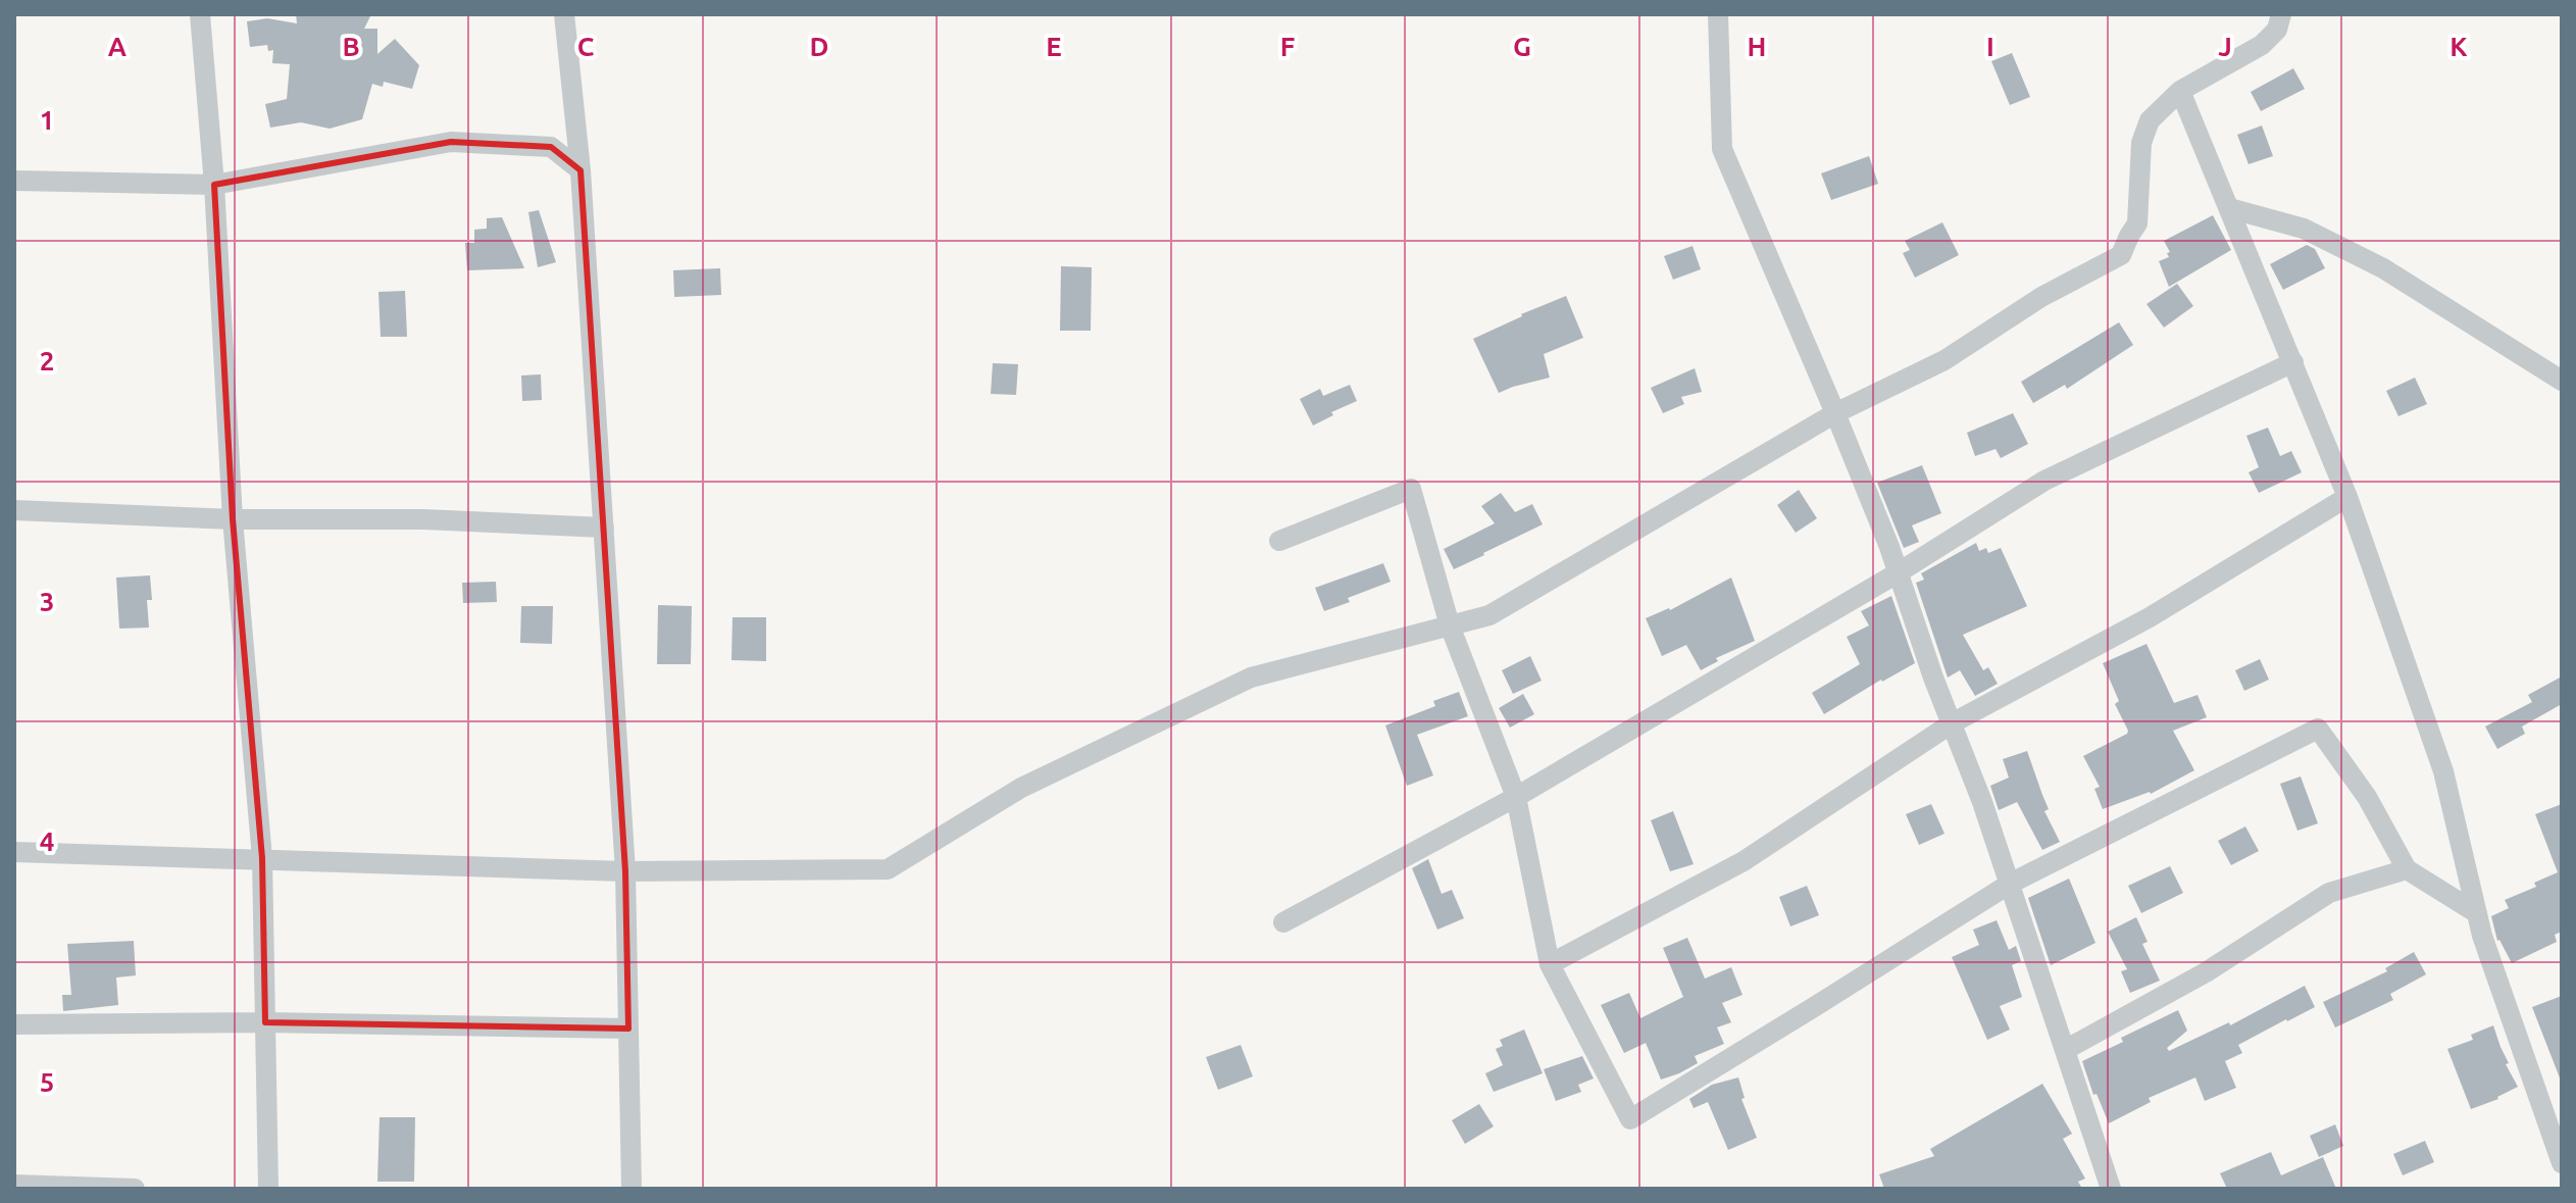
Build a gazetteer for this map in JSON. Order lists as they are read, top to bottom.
{
  "grid": {
    "columns": [
      "A",
      "B",
      "C",
      "D",
      "E",
      "F",
      "G",
      "H",
      "I",
      "J",
      "K"
    ],
    "rows": [
      "1",
      "2",
      "3",
      "4",
      "5"
    ]
  }
}
